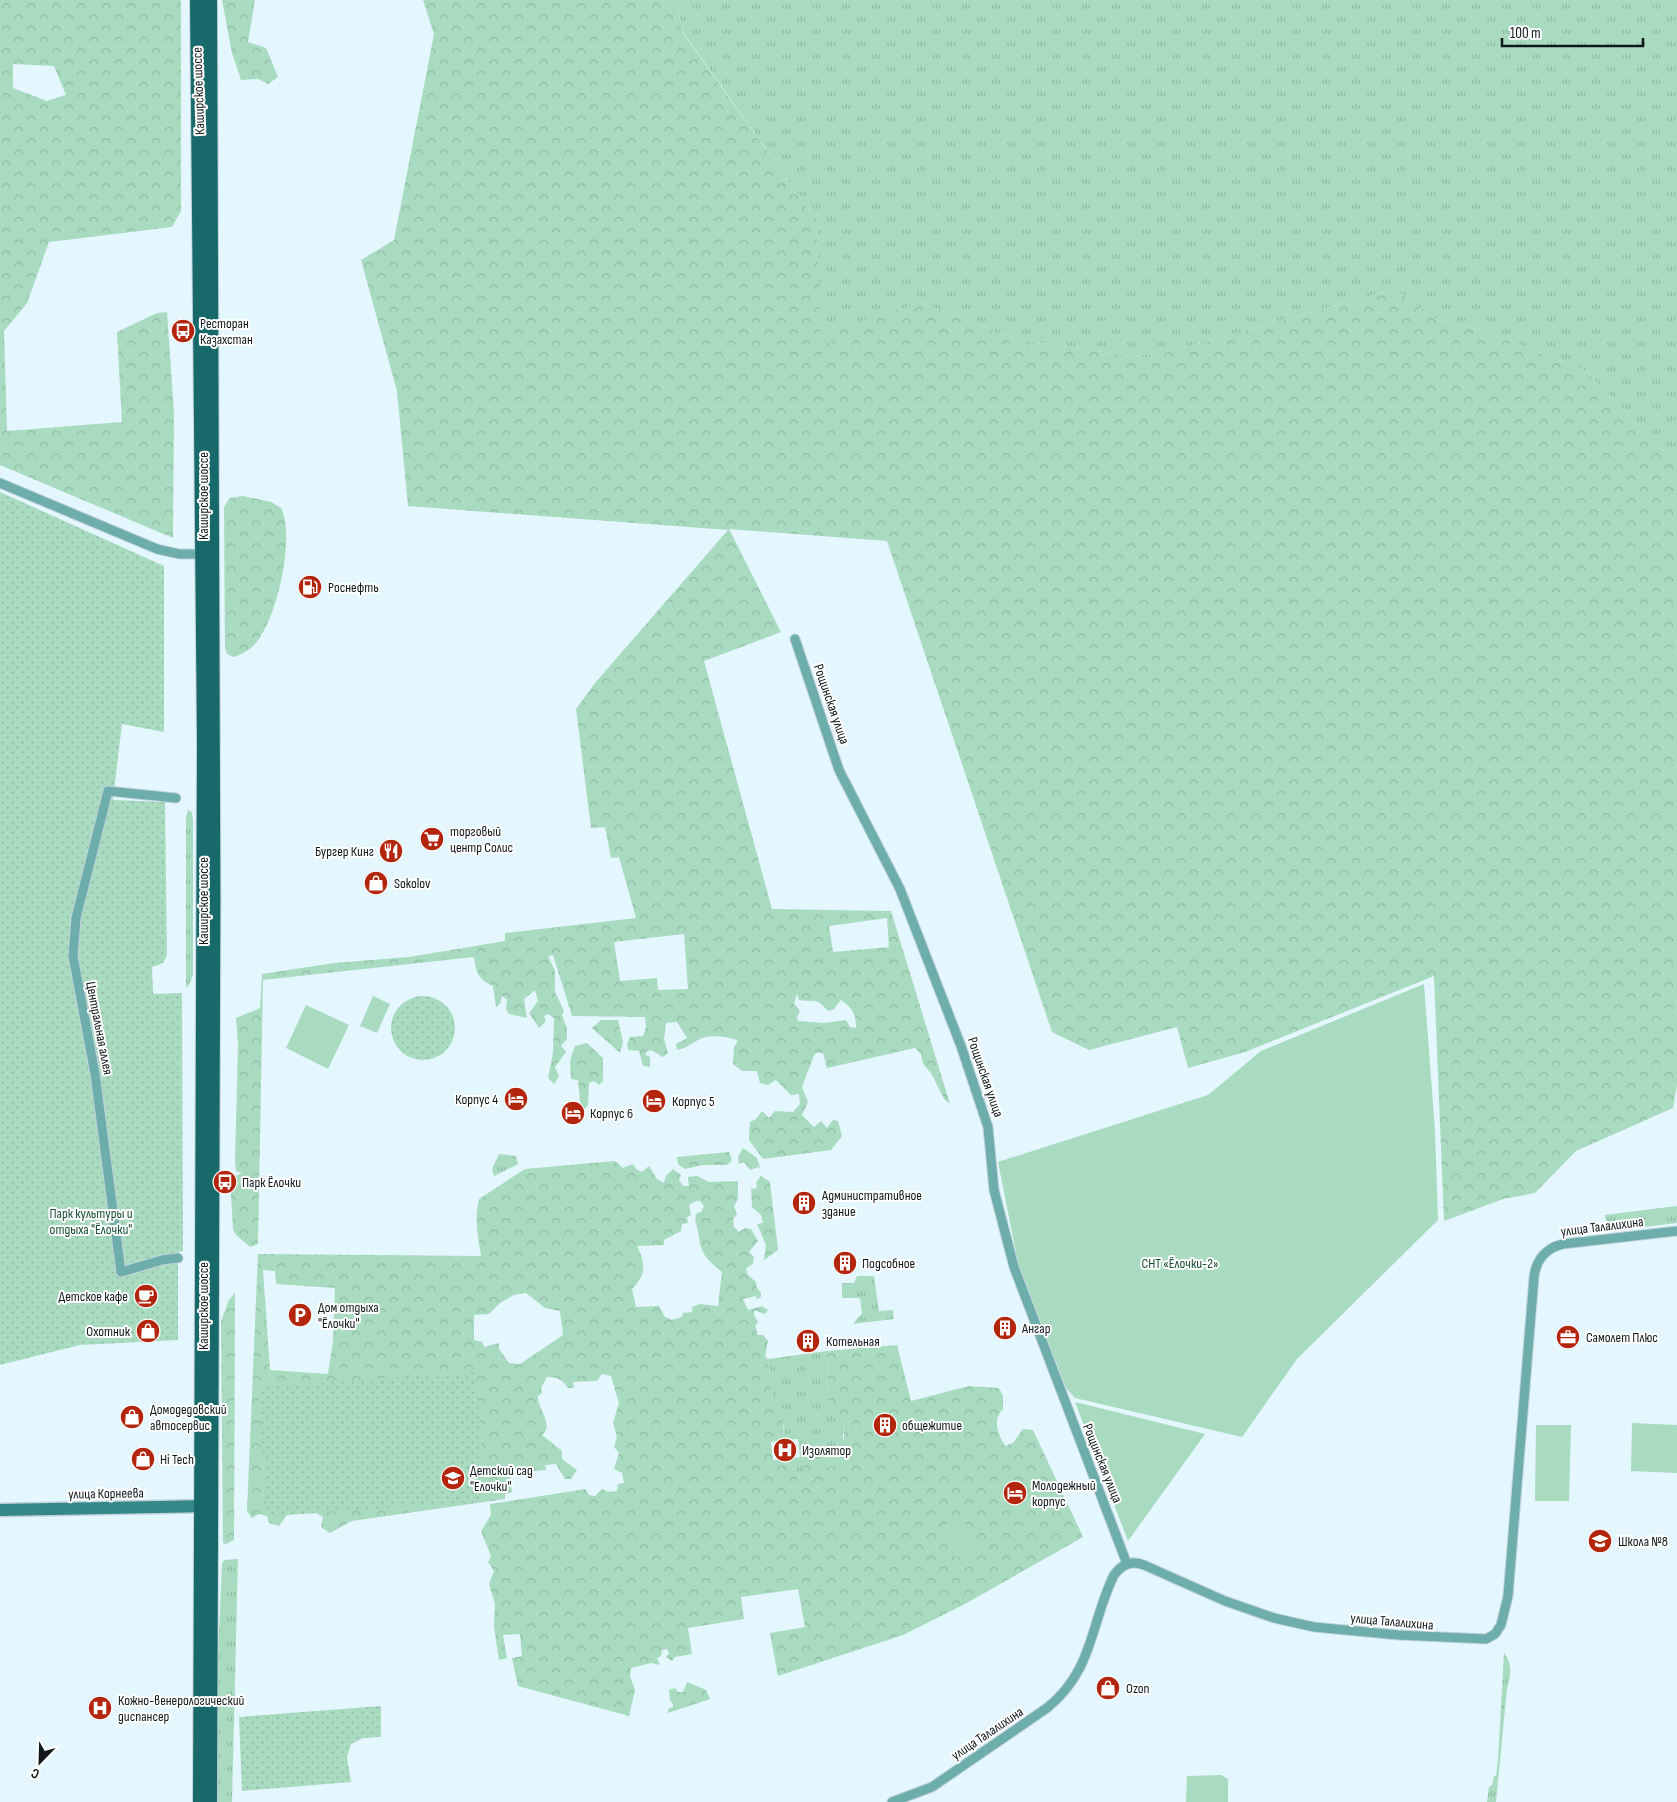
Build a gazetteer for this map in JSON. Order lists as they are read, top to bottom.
{
  "streets": {
    "main road": ["Каширское шоссе"],
    "street": [
      "Рощинская улица",
      "Центральная аллея",
      "улица Талалихина",
      "улица Корнеева"
    ]
  },
  "crossings": [
    ["Каширское шоссе", "улица Корнеева"],
    ["Рощинская улица", "улица Талалихина"]
  ],
  "parks": ["Парк культуры и отдыха \"Ёлочки\"", "СНТ «Ёлочки-2»"],
  "places": {
    "bus stop": ["Ресторан Казахстан", "Парк Ёлочки"],
    "fuel station": ["Роснефть"],
    "supermarket": ["торговый центр Солис"],
    "restaurant": ["Бургер Кинг"],
    "shop": [
      "Sokolov",
      "Охотник",
      "Домодедовский автосервис",
      "Hi Tech",
      "Ozon"
    ],
    "hotel": [
      "Корпус 4",
      "Корпус 5",
      "Корпус 6",
      "Молодежный корпус"
    ],
    "building": [
      "Административное здание",
      "Подсобное",
      "Ангар",
      "Котельная",
      "общежитие"
    ],
    "cafe": ["Детское кафе"],
    "parking": ["Дом отдыха \"Ёлочки\""],
    "office": ["Самолет Плюс"],
    "hospital": ["Изолятор", "Кожно-венерологический диспансер"],
    "school or university": ["Детский сад \"Елочки\"", "Школа №8"]
  },
  "scale_bar": "100 m",
  "north": "bottom left"
}
